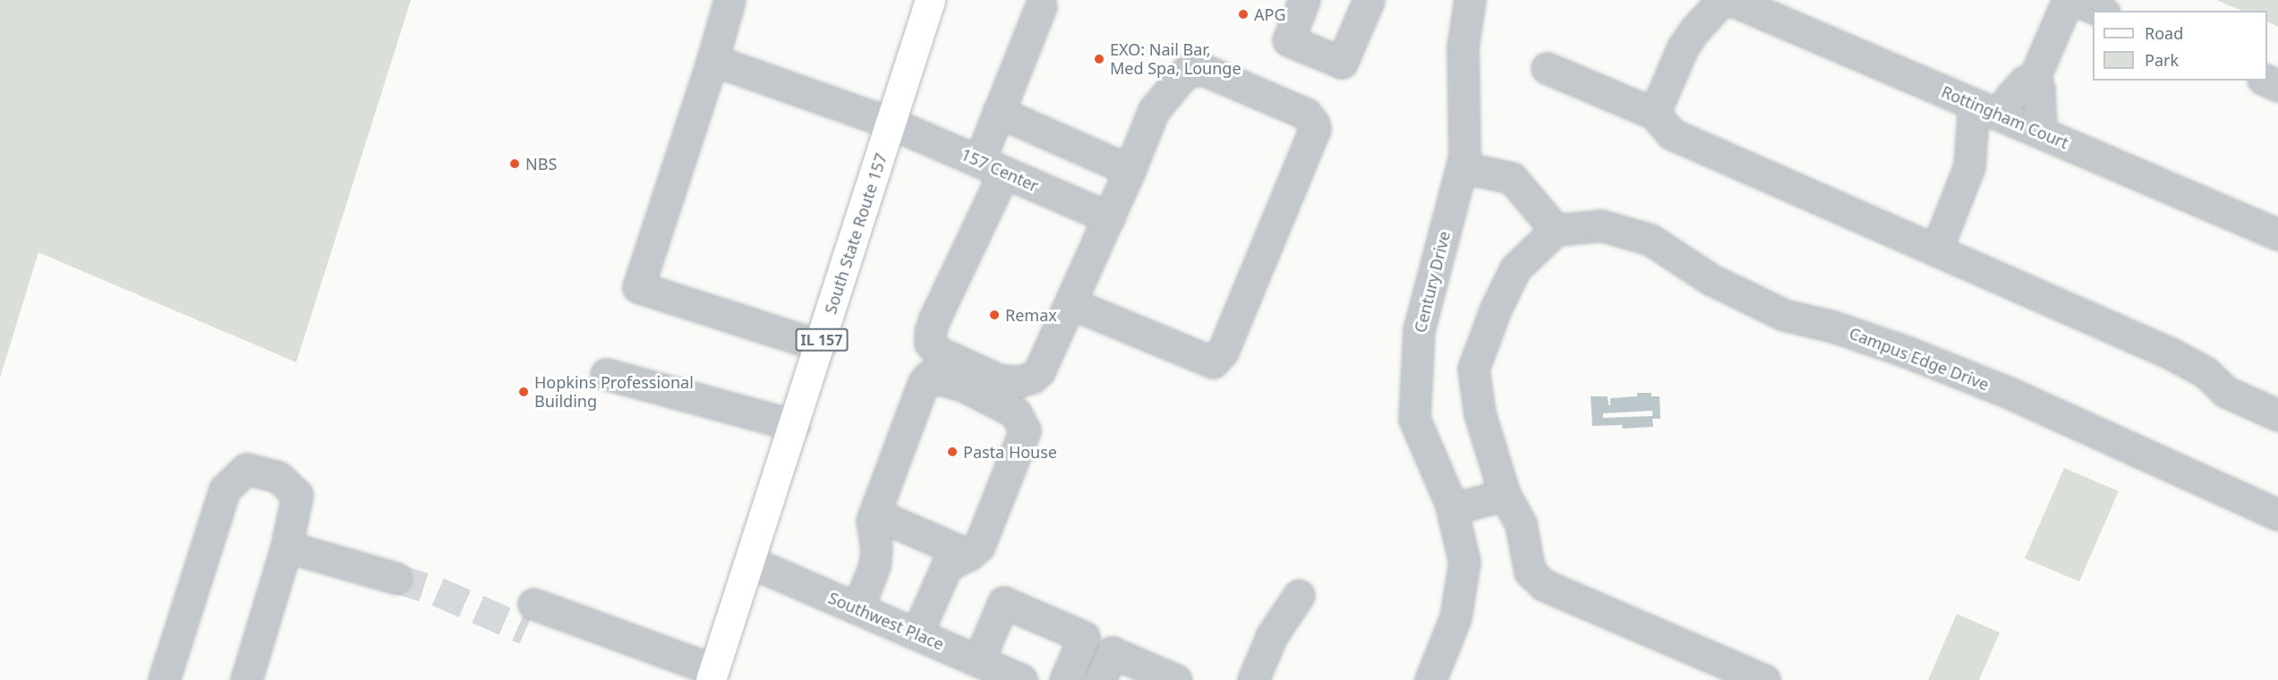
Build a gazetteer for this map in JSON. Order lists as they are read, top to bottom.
{
  "streets": {
    "main road": ["South State Route 157", "IL 157"],
    "street": [
      "Rottingham Court",
      "157 Center",
      "Century Drive",
      "Campus Edge Drive",
      "Southwest Place"
    ]
  },
  "crossings": [
    ["157 Center", "South State Route 157"],
    ["South State Route 157", "Southwest Place"]
  ],
  "places": [
    "APG",
    "EXO: Nail Bar, Med Spa, Lounge",
    "NBS",
    "Remax",
    "Hopkins Professional Building",
    "Pasta House"
  ],
  "legend": ["Road", "Park"]
}
